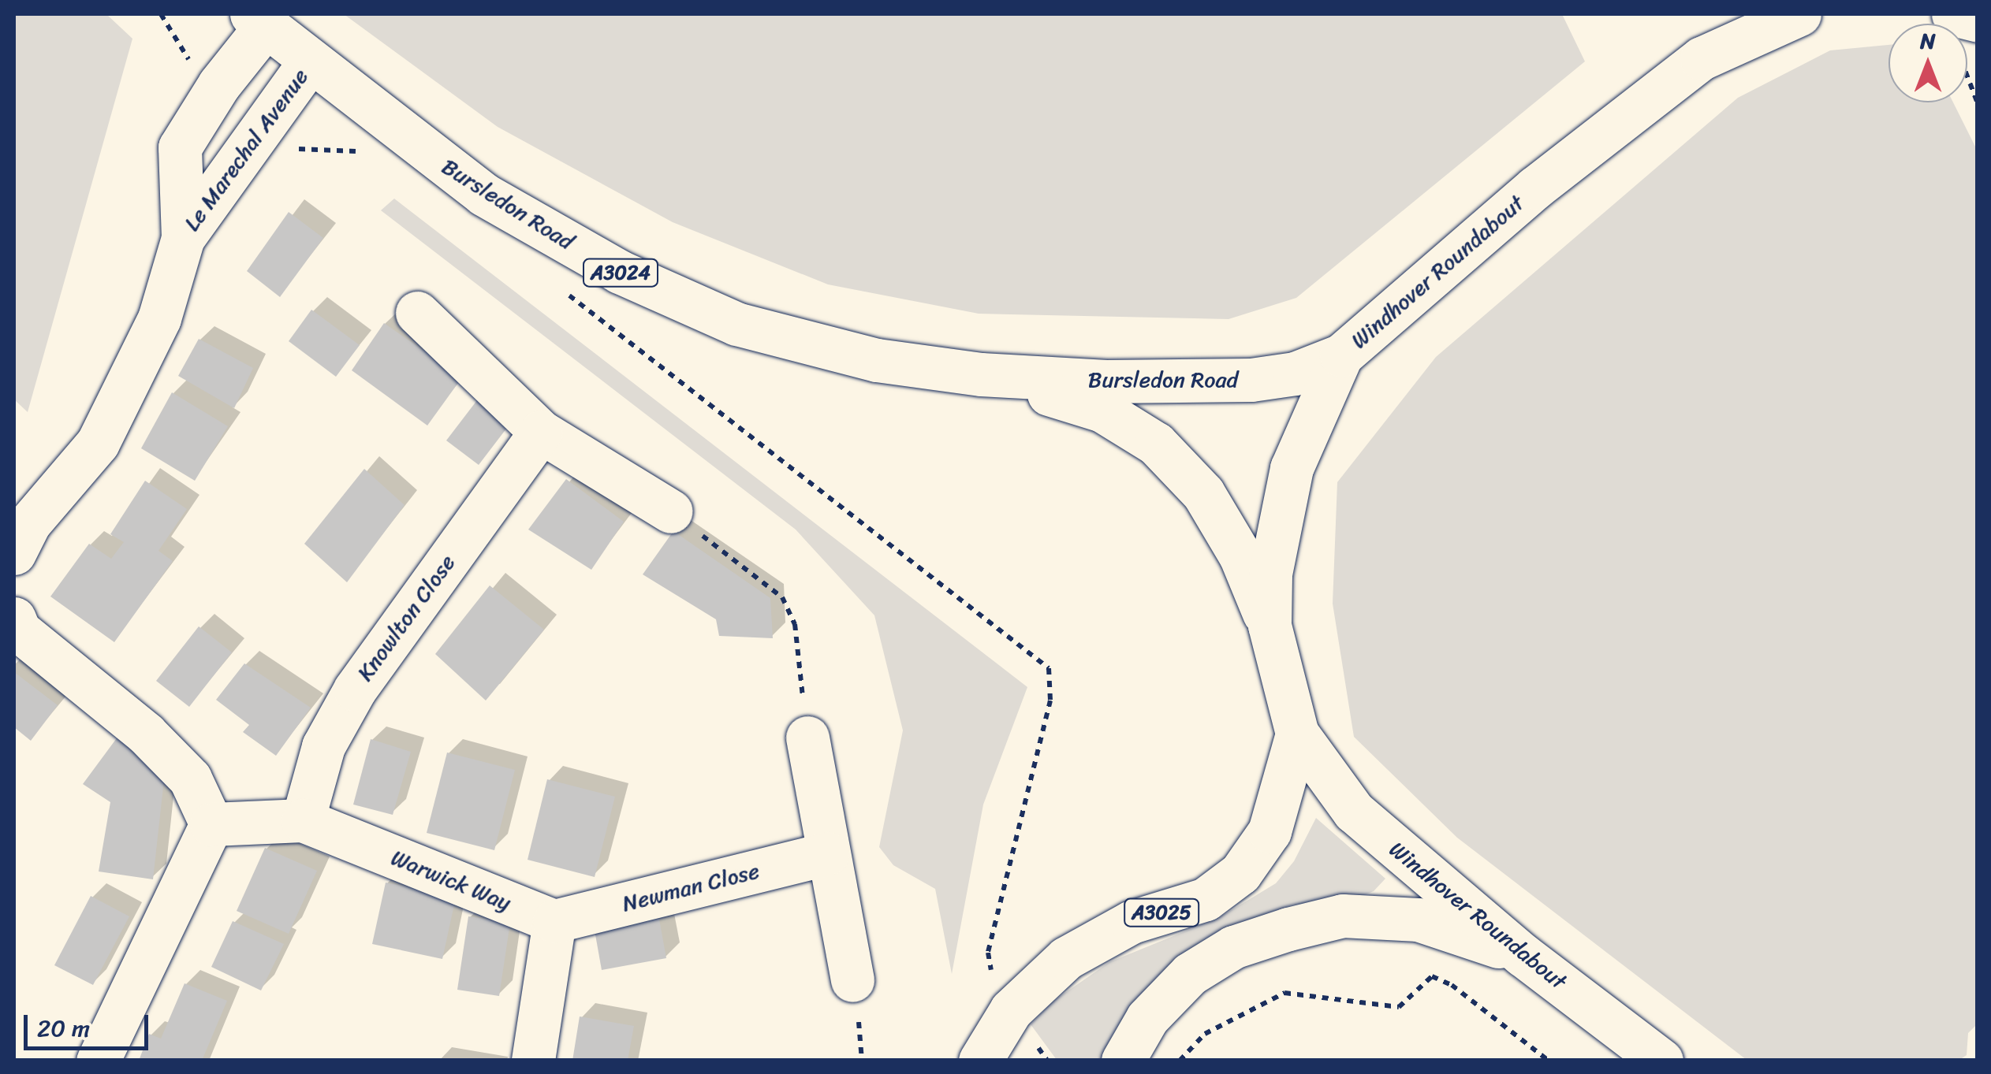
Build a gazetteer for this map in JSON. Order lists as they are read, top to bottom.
{
  "streets": {
    "main road": [
      "Le Marechal Avenue",
      "Bursledon Road",
      "Windhover Roundabout",
      "A3024",
      "Knowlton Close",
      "Warwick Way",
      "Newman Close",
      "A3025"
    ]
  },
  "crossings": [
    ["Le Marechal Avenue", "Bursledon Road"],
    ["Bursledon Road", "Windhover Roundabout"],
    ["Windhover Roundabout", "A3025"],
    ["Knowlton Close", "Warwick Way"],
    ["Warwick Way", "Newman Close"]
  ],
  "scale_bar": "20 m",
  "north": "top"
}
